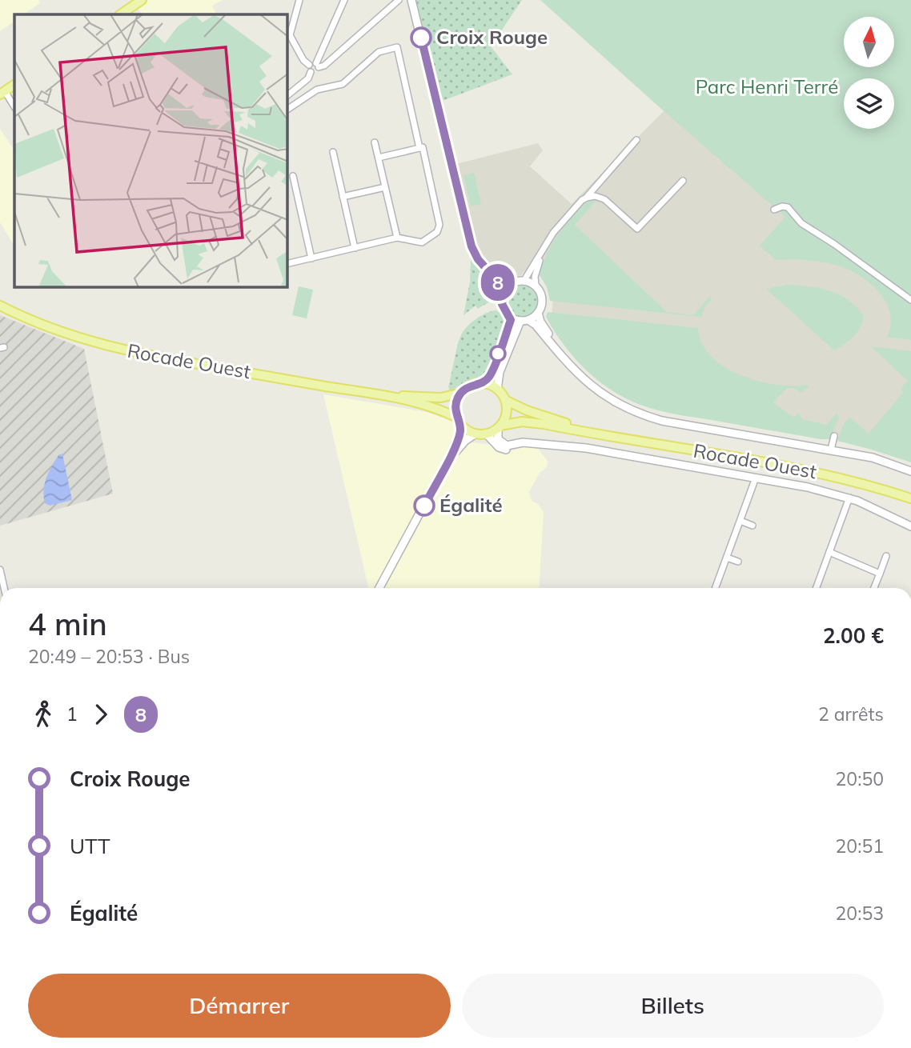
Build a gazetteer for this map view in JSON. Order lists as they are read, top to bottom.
{
  "streets": {
    "main road": ["Rocade Ouest"]
  },
  "parks": ["Parc Henri Terré"],
  "places": ["Croix Rouge", "Égalité"],
  "lines": ["bus line 8"],
  "north": "top",
  "page": {
    "on_map": "8",
    "heading": ["4 min", "20:49 – 20:53 · Bus", "2.00 €"],
    "legs": ["1", "8", "2 arrêts"],
    "list": [
      {
        "name": "Croix Rouge",
        "value": "20:50"
      },
      {
        "name": "UTT",
        "value": "20:51"
      },
      {
        "name": "Égalité",
        "value": "20:53"
      }
    ],
    "buttons": ["Démarrer", "Billets"]
  }
}
